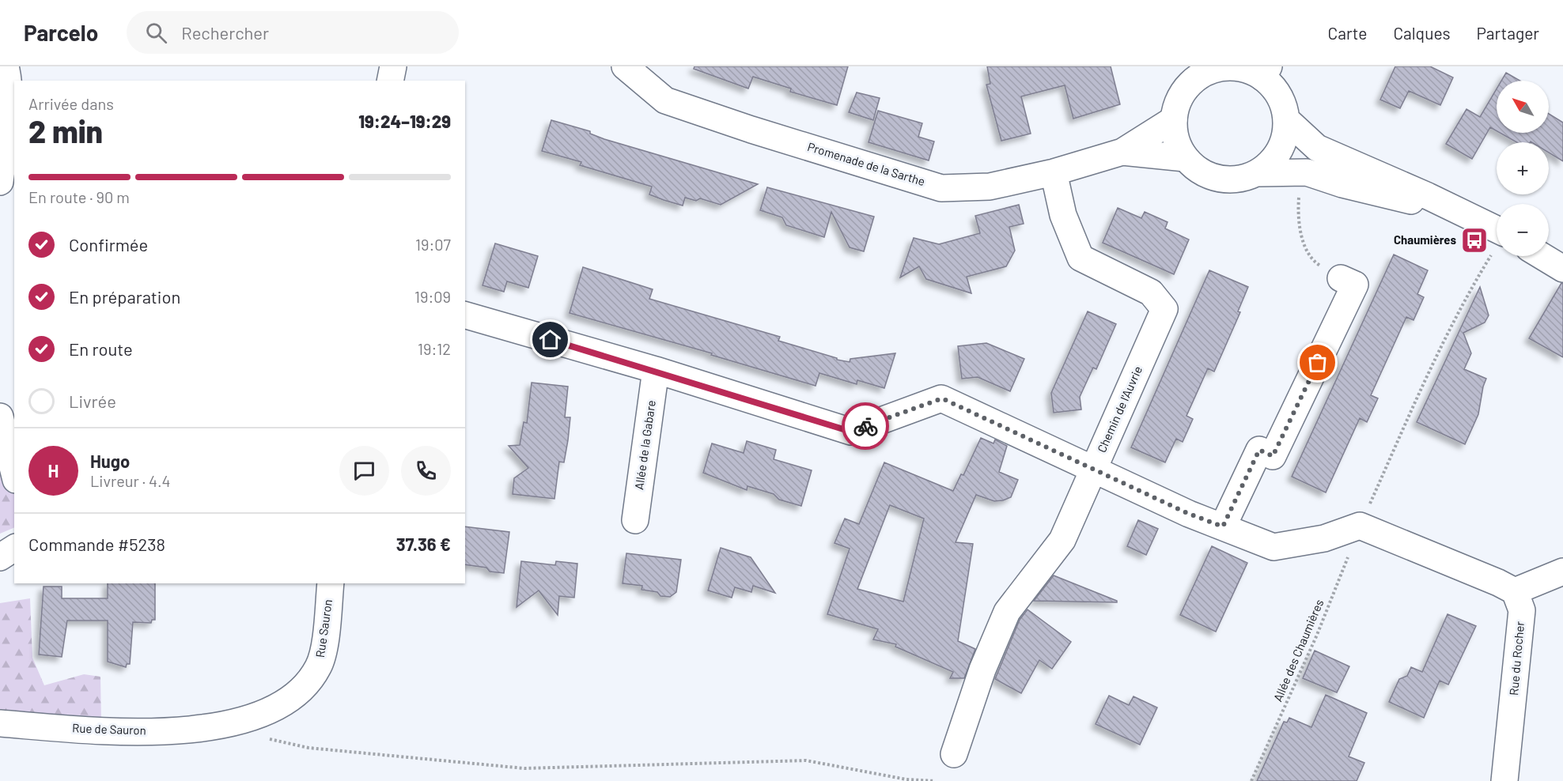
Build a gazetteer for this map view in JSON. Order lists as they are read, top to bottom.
{
  "streets": {
    "street": [
      "Promenade de la Sarthe",
      "Chemin de l'Auvrie",
      "Allée de la Gabare",
      "Rue Sauron",
      "Rue du Rocher",
      "Rue de Sauron"
    ],
    "path": ["Allée des Chaumières"]
  },
  "crossings": [
    ["Promenade de la Sarthe", "Chemin de l'Auvrie"],
    ["Rue Sauron", "Rue de Sauron"]
  ],
  "places": {
    "bus stop": ["Chaumières"]
  },
  "north": "top left",
  "page": {
    "header": "Parcelo",
    "search": "Rechercher",
    "nav": ["Carte", "Calques", "Partager"],
    "map_buttons": ["+", "−"],
    "heading": ["2 min", "Arrivée dans", "19:24–19:29"],
    "panel": [
      "Hugo",
      "Livreur · 4.4",
      "Commande #5238",
      "37.36 €"
    ],
    "bar": "En route · 90 m",
    "list": [
      ["Confirmée", "19:07"],
      ["En préparation", "19:09"],
      ["En route", "19:12"],
      "Livrée"
    ],
    "round": "H"
  }
}
